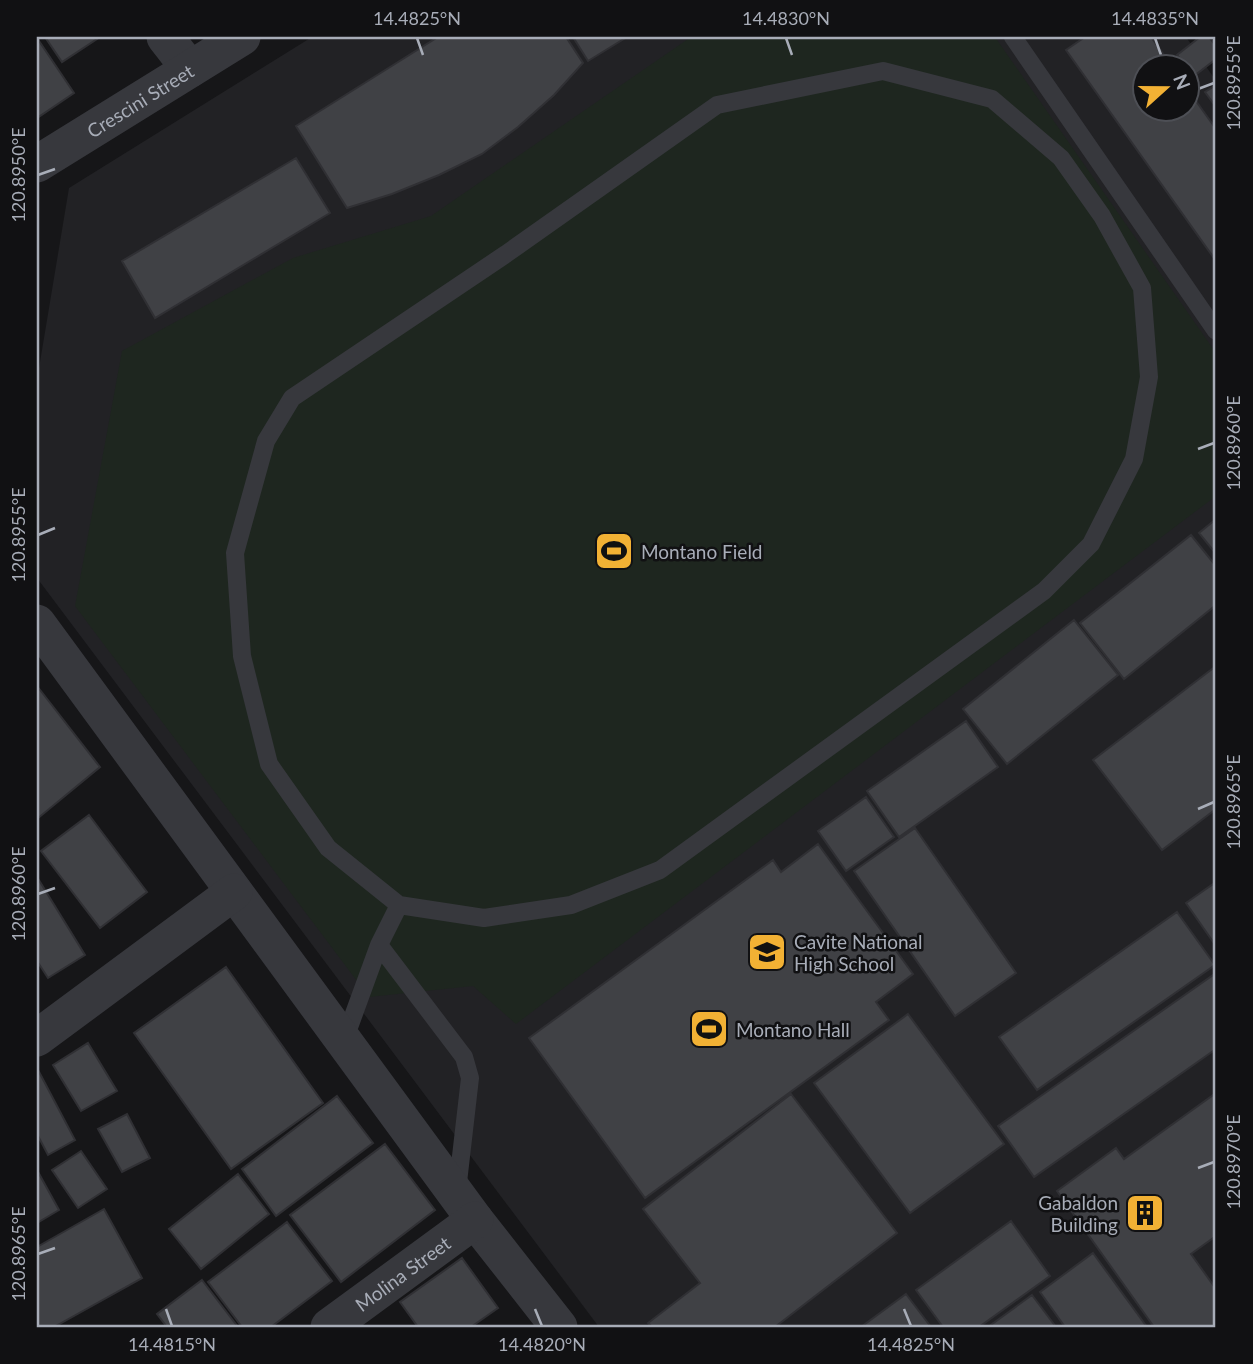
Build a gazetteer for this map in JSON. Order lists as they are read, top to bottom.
{
  "streets": {
    "street": ["Crescini Street", "Molina Street"]
  },
  "places": {
    "sports": ["Montano Field", "Montano Hall"],
    "school or university": ["Cavite National High School"],
    "building": ["Gabaldon Building"]
  },
  "north": "right",
  "coordinates": [
    "14.4825°N",
    "14.4830°N",
    "14.4835°N",
    "120.8955°E",
    "120.8950°E",
    "120.8960°E",
    "120.8965°E",
    "120.8970°E",
    "14.4815°N",
    "14.4820°N"
  ]
}
